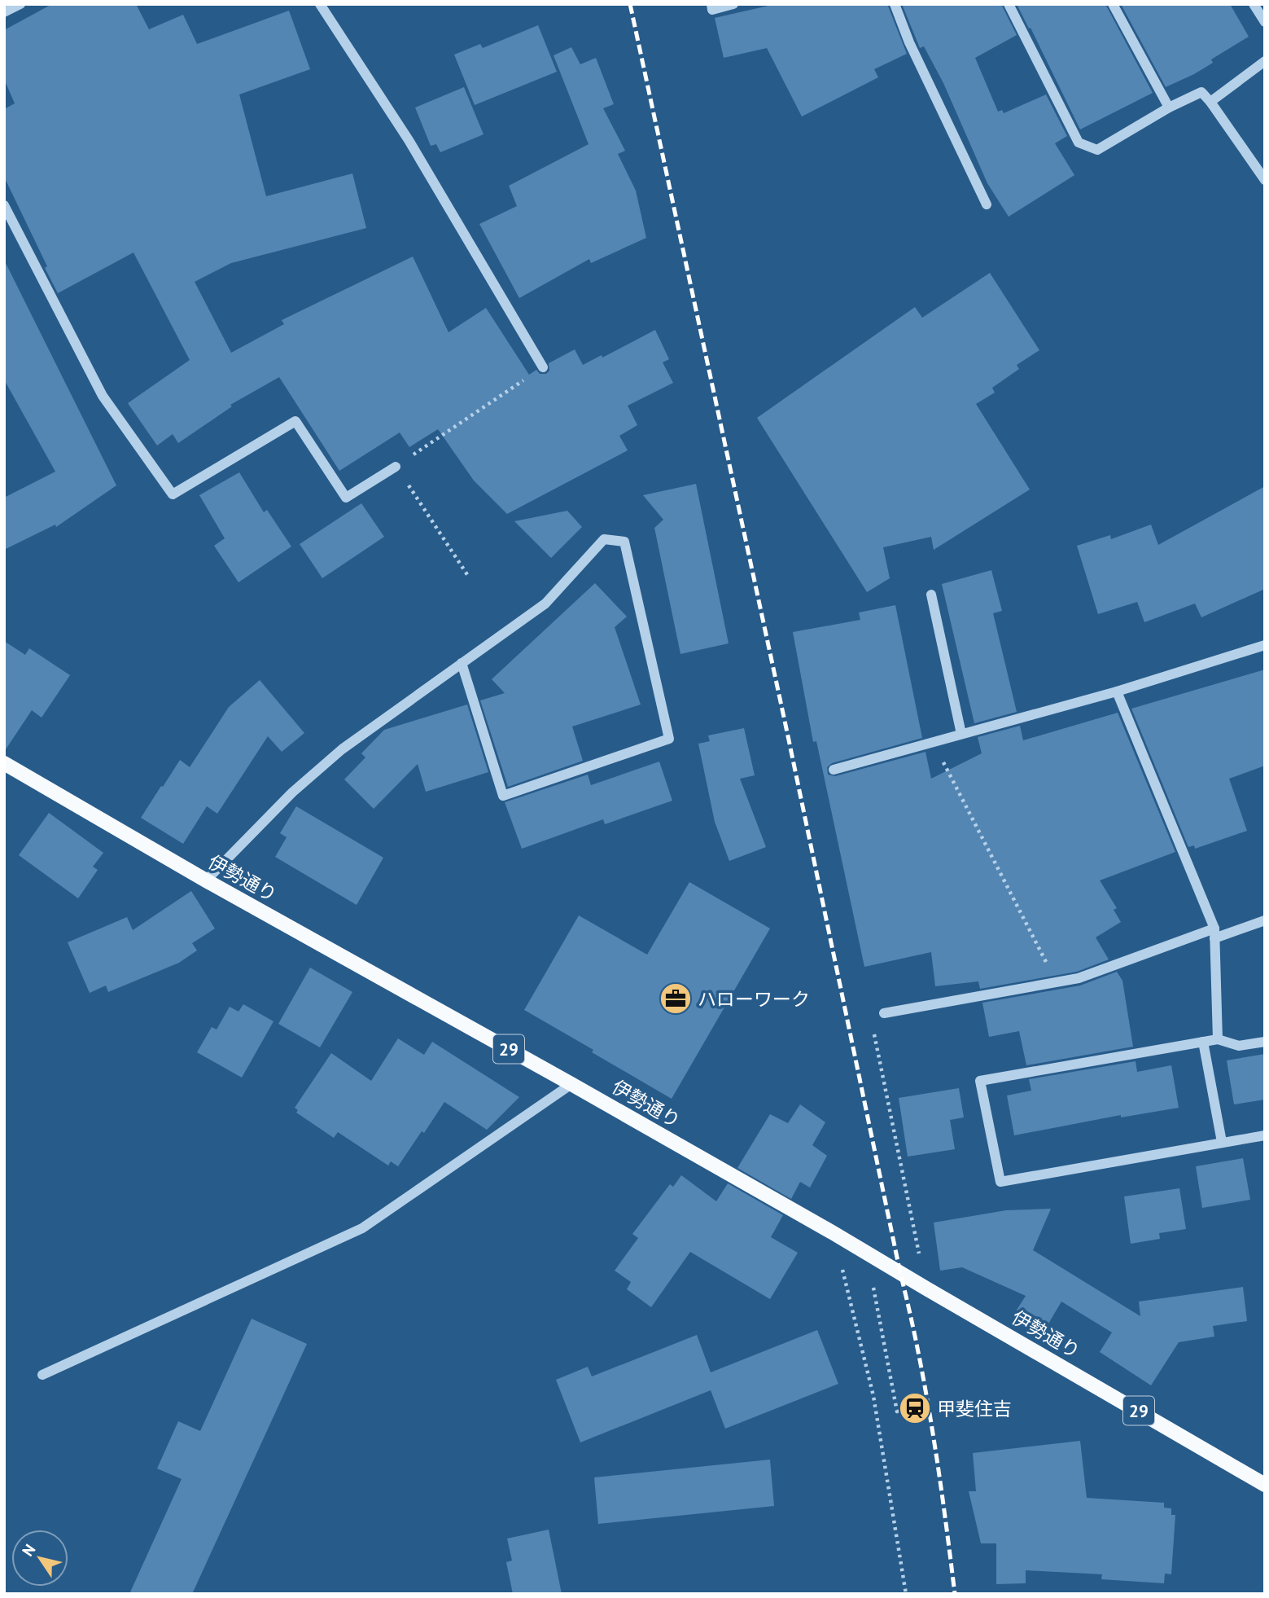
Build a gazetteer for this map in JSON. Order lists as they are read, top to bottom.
{
  "streets": {
    "main road": ["伊勢通り", "29"]
  },
  "places": {
    "office": ["ハローワーク"],
    "station": ["甲斐住吉"]
  },
  "north": "top left"
}
